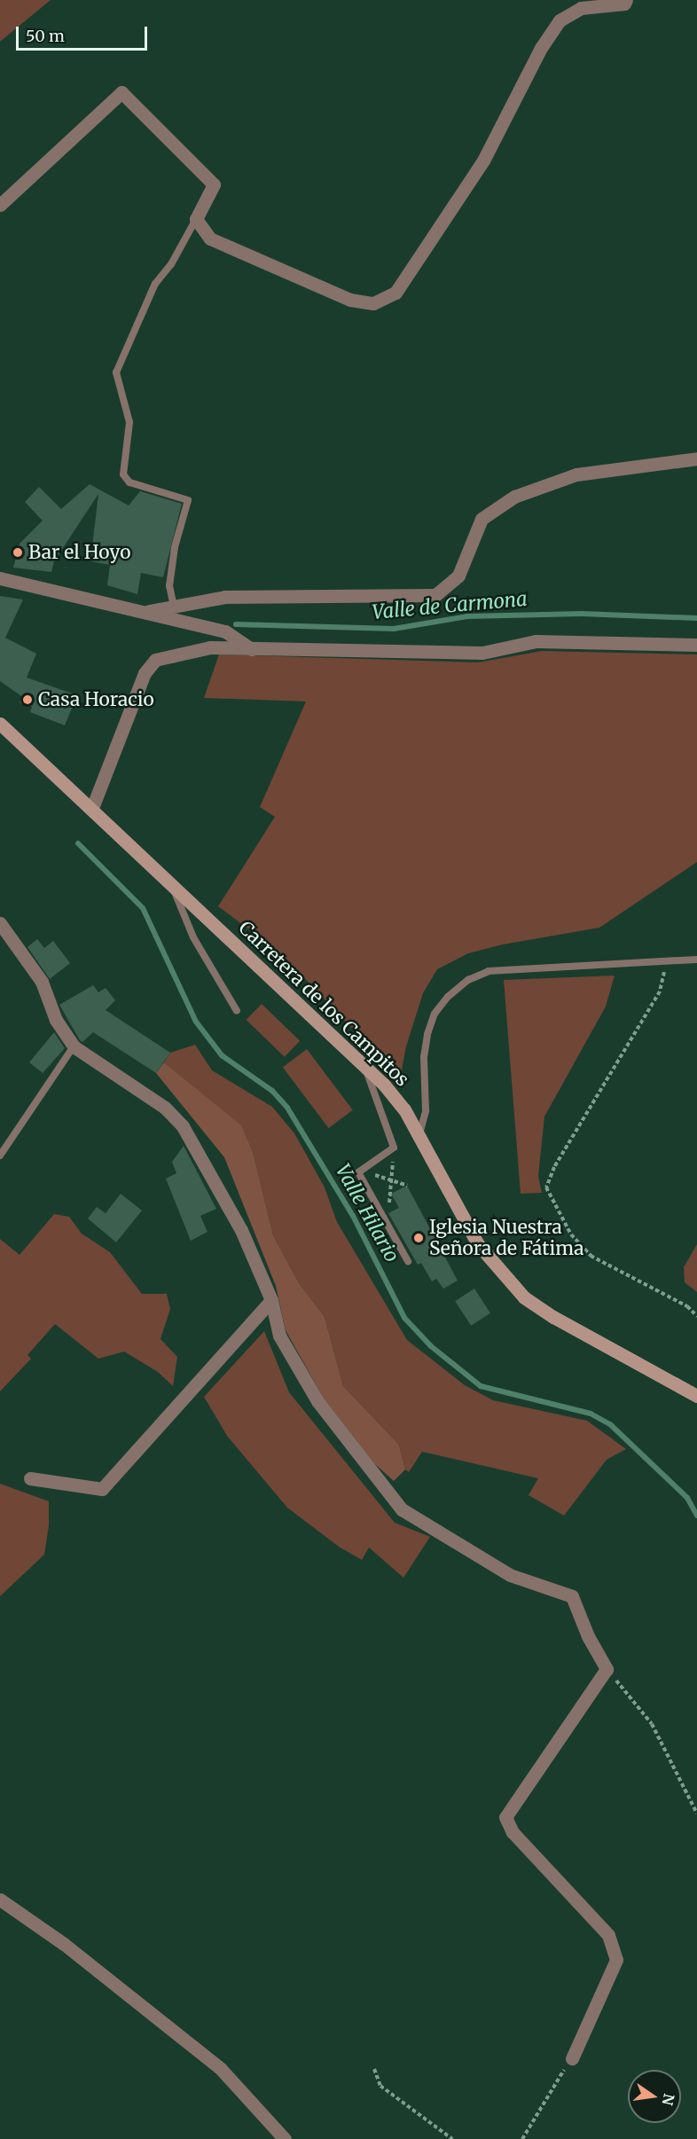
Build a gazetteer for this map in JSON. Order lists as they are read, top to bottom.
{
  "streets": {
    "main road": ["Carretera de los Campitos"]
  },
  "water": ["Valle de Carmona", "Valle Hilario"],
  "places": ["Bar el Hoyo", "Casa Horacio", "Iglesia Nuestra Señora de Fátima"],
  "scale_bar": "50 m",
  "north": "right"
}
